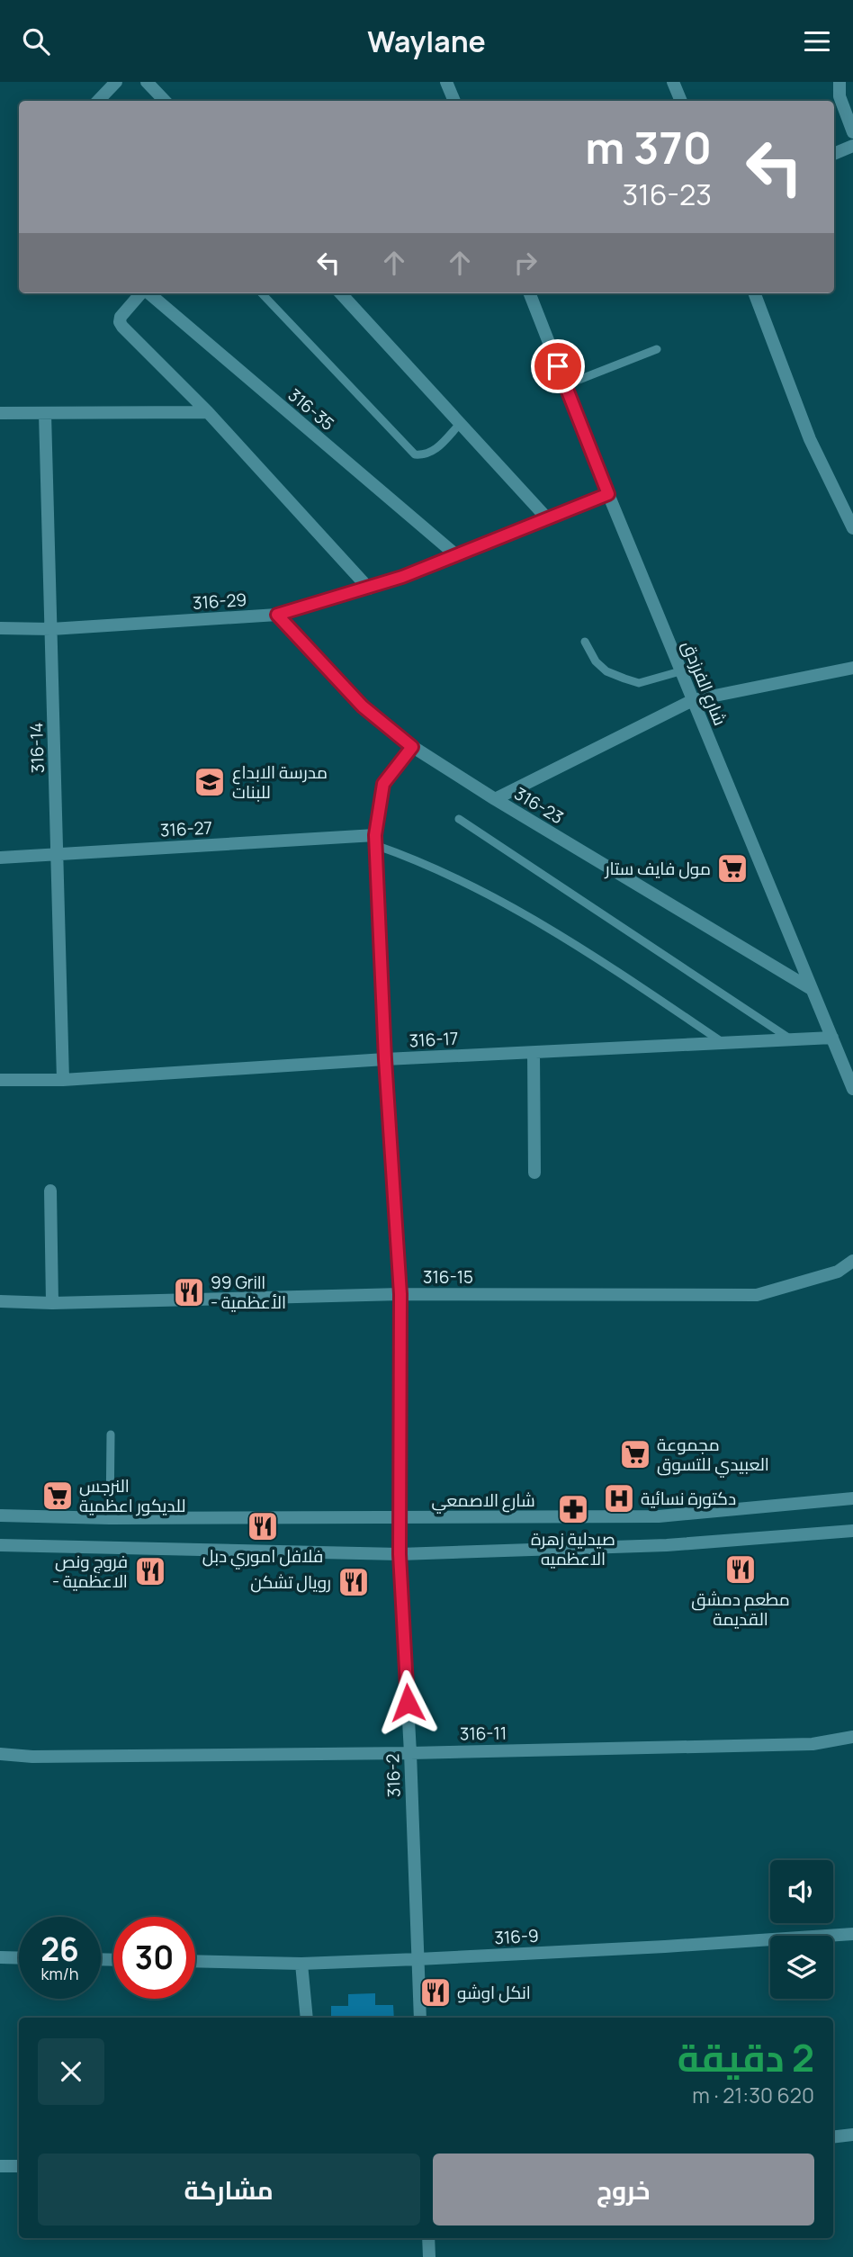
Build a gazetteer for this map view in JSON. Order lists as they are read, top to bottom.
{
  "streets": {
    "street": [
      "316-35",
      "316-29",
      "شارع الفرزدق",
      "316-14",
      "316-23",
      "316-27",
      "316-17",
      "316-15",
      "شارع الاصمعي",
      "316-11",
      "316-2",
      "316-9"
    ]
  },
  "crossings": [
    ["316-35", "316-29"],
    ["316-29", "شارع الفرزدق"],
    ["316-29", "316-14"],
    ["316-29", "316-23"],
    ["شارع الفرزدق", "316-23"],
    ["شارع الفرزدق", "316-17"],
    ["316-14", "316-27"],
    ["316-14", "316-17"],
    ["316-23", "316-2"],
    ["316-27", "316-2"],
    ["316-17", "316-2"],
    ["316-15", "316-2"],
    ["شارع الاصمعي", "316-2"],
    ["316-11", "316-2"],
    ["316-2", "316-9"]
  ],
  "places": {
    "school or university": ["مدرسة الابداع للبنات"],
    "supermarket": ["مول فايف ستار", "مجموعة العبيدي للتسوق", "النرجس للديكور اعظمية"],
    "restaurant": [
      "99 Grill - الأعظمية",
      "فلافل اموري دبل",
      "مطعم دمشق القديمة",
      "فروج ونص - الاعظمية",
      "رويال تشكن",
      "انكل اوشو"
    ],
    "hospital": ["دكتورة نسائية"],
    "pharmacy": ["صيدلية زهرة الاعظميه"]
  },
  "page": {
    "header": "Waylane",
    "turn": ["370 m", "316-23"],
    "speed": "26 km/h",
    "limit": "30",
    "heading": ["2 دقيقة", "620 m · 21:30"],
    "buttons": ["خروج", "مشاركة"]
  }
}
